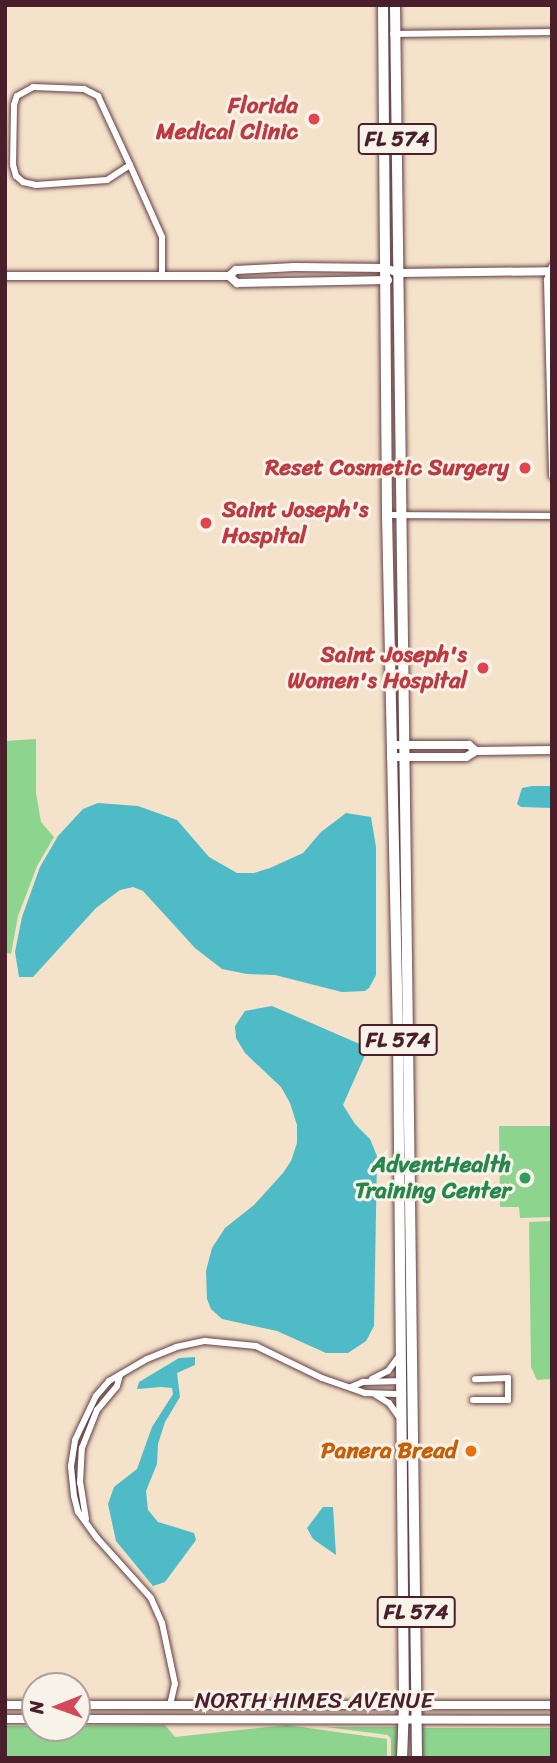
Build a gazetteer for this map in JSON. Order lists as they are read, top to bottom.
{
  "streets": {
    "main road": ["FL 574"],
    "street": ["NORTH HIMES AVENUE"]
  },
  "crossings": [
    ["FL 574", "NORTH HIMES AVENUE"]
  ],
  "places": [
    "Florida Medical Clinic",
    "Reset Cosmetic Surgery",
    "Saint Joseph's Hospital",
    "Saint Joseph's Women's Hospital",
    "AdventHealth Training Center",
    "Panera Bread"
  ],
  "north": "left"
}
